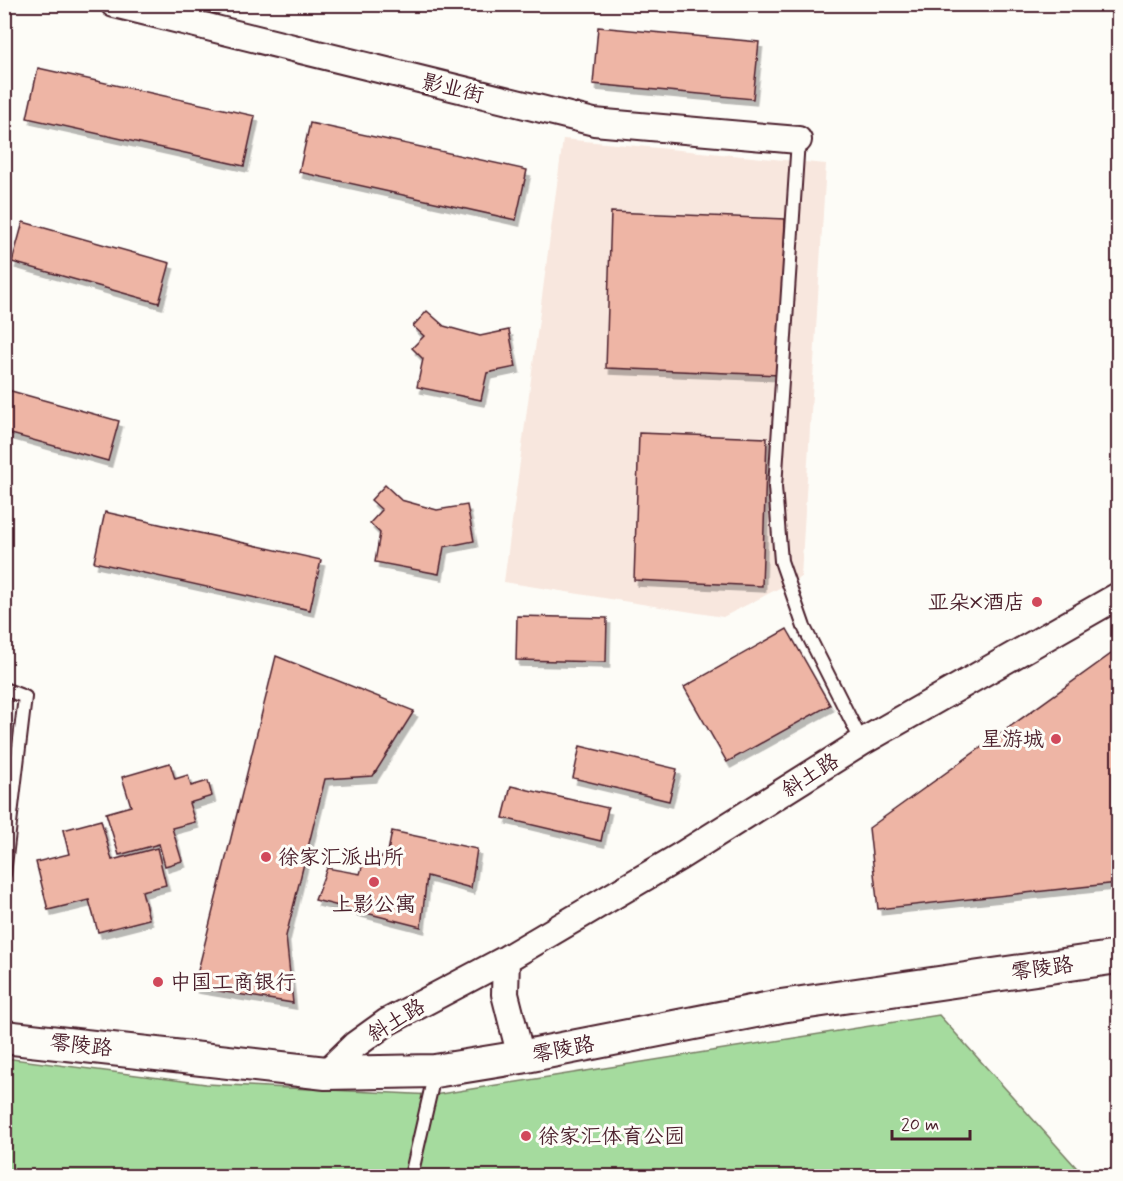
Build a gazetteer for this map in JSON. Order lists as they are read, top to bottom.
{
  "streets": {
    "street": ["影业街", "斜土路", "零陵路"]
  },
  "crossings": [
    ["斜土路", "零陵路"]
  ],
  "places": [
    "亚朵X酒店",
    "星游城",
    "徐家汇派出所",
    "上影公寓",
    "中国工商银行",
    "徐家汇体育公园"
  ],
  "scale_bar": "20 m"
}
